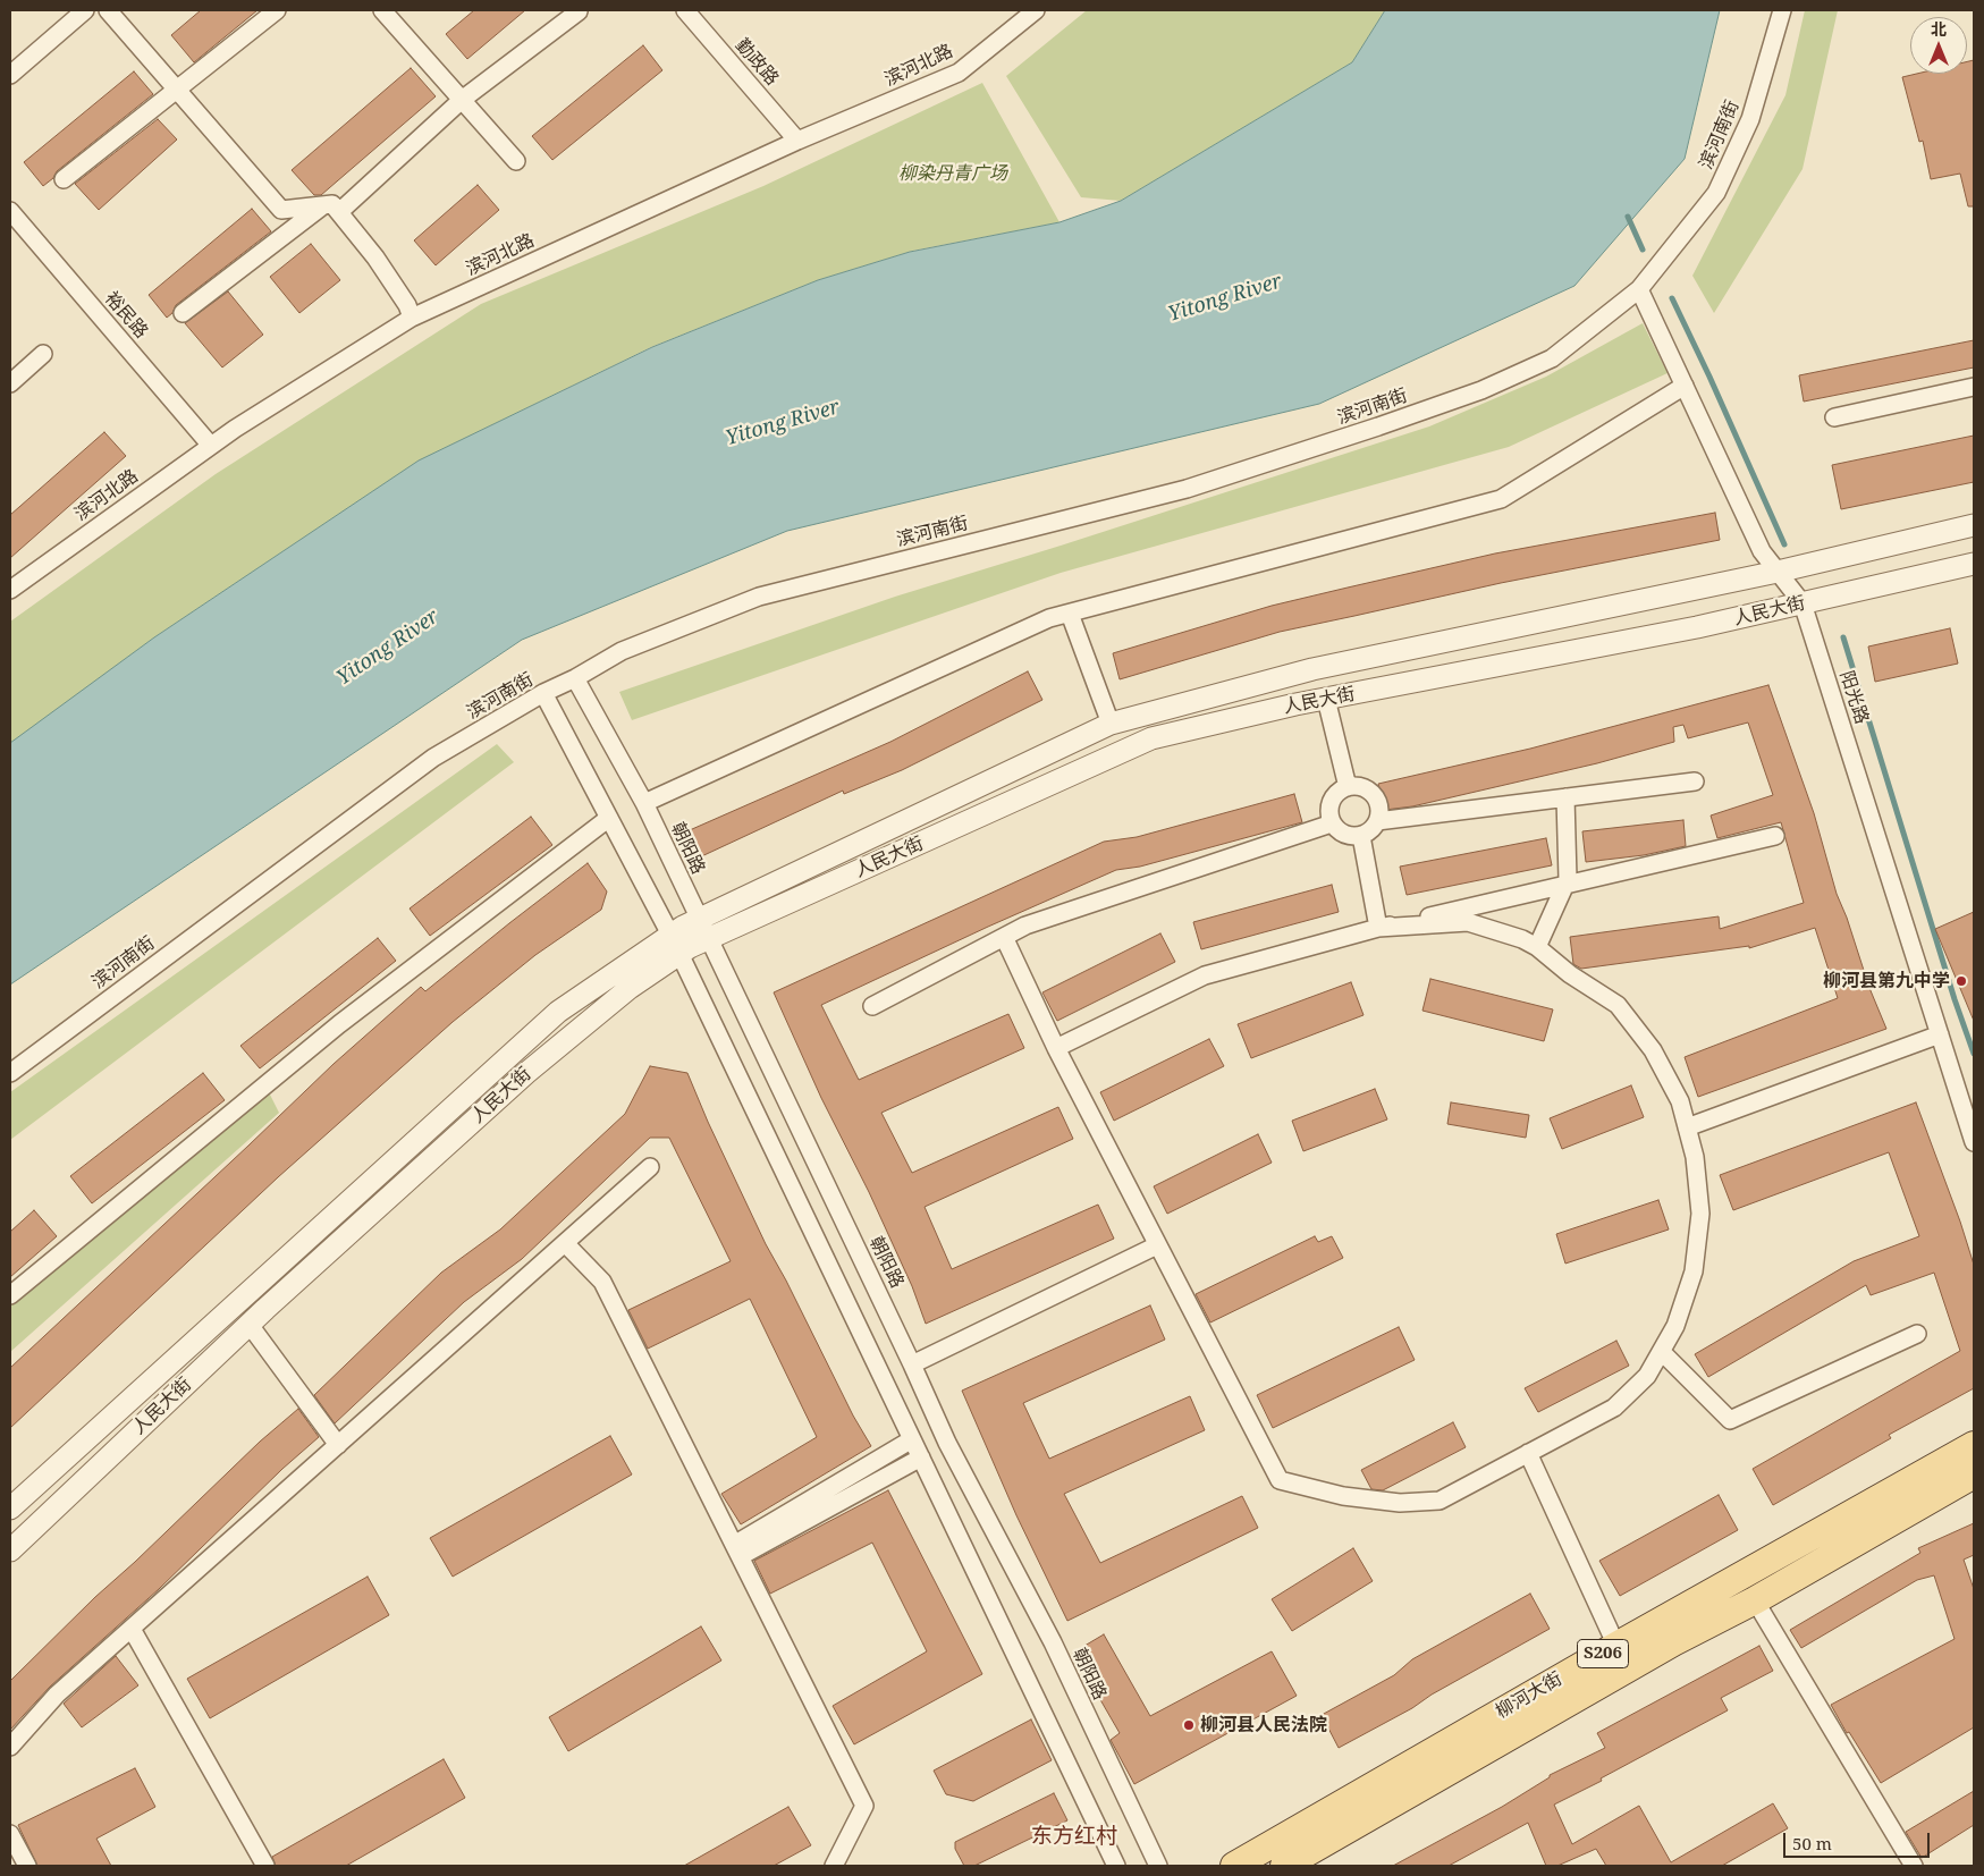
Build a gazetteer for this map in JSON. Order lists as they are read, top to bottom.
{
  "streets": {
    "main road": ["S206", "柳河大街"],
    "street": [
      "勤政路",
      "滨河北路",
      "滨河南街",
      "裕民路",
      "人民大街",
      "阳光路",
      "朝阳路"
    ]
  },
  "crossings": [
    ["勤政路", "滨河北路"],
    ["滨河北路", "裕民路"],
    ["滨河南街", "阳光路"],
    ["滨河南街", "朝阳路"],
    ["人民大街", "阳光路"],
    ["人民大街", "朝阳路"]
  ],
  "districts": ["东方红村"],
  "water": ["Yitong River"],
  "parks": ["柳染丹青广场"],
  "places": ["柳河县第九中学", "柳河县人民法院"],
  "scale_bar": "50 m",
  "north": "top"
}
